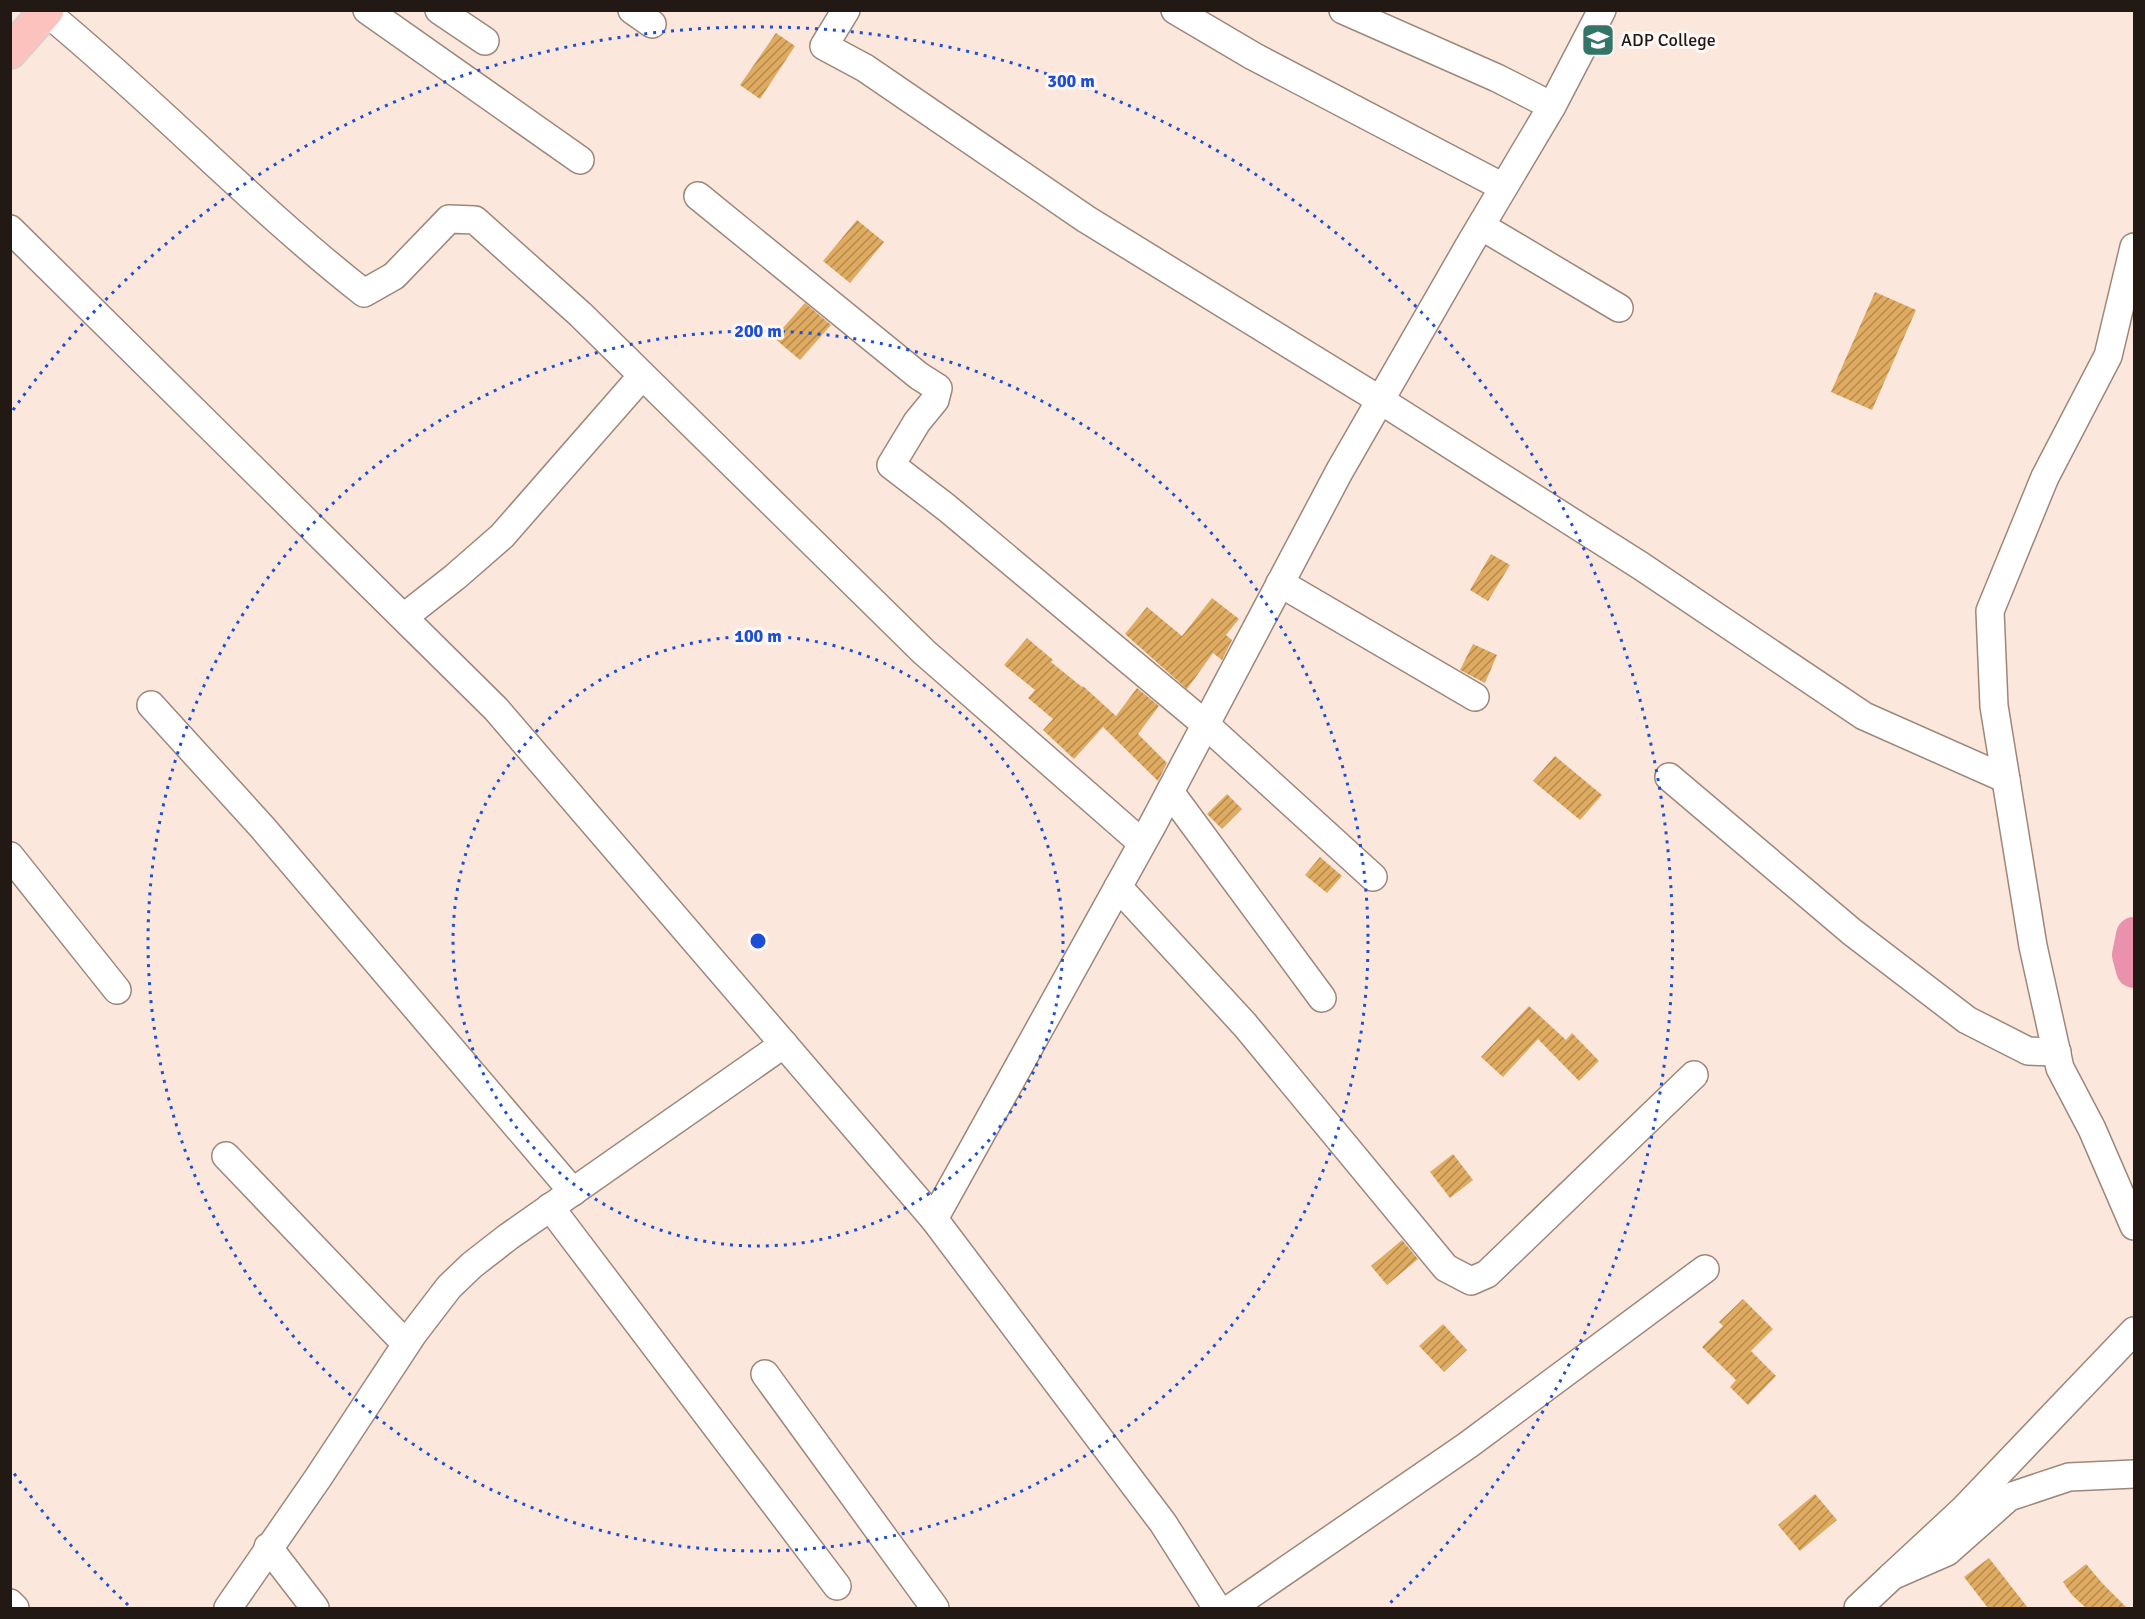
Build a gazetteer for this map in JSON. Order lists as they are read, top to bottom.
{
  "places": {
    "school or university": ["ADP College"]
  },
  "rings": ["300 m", "200 m", "100 m"]
}
